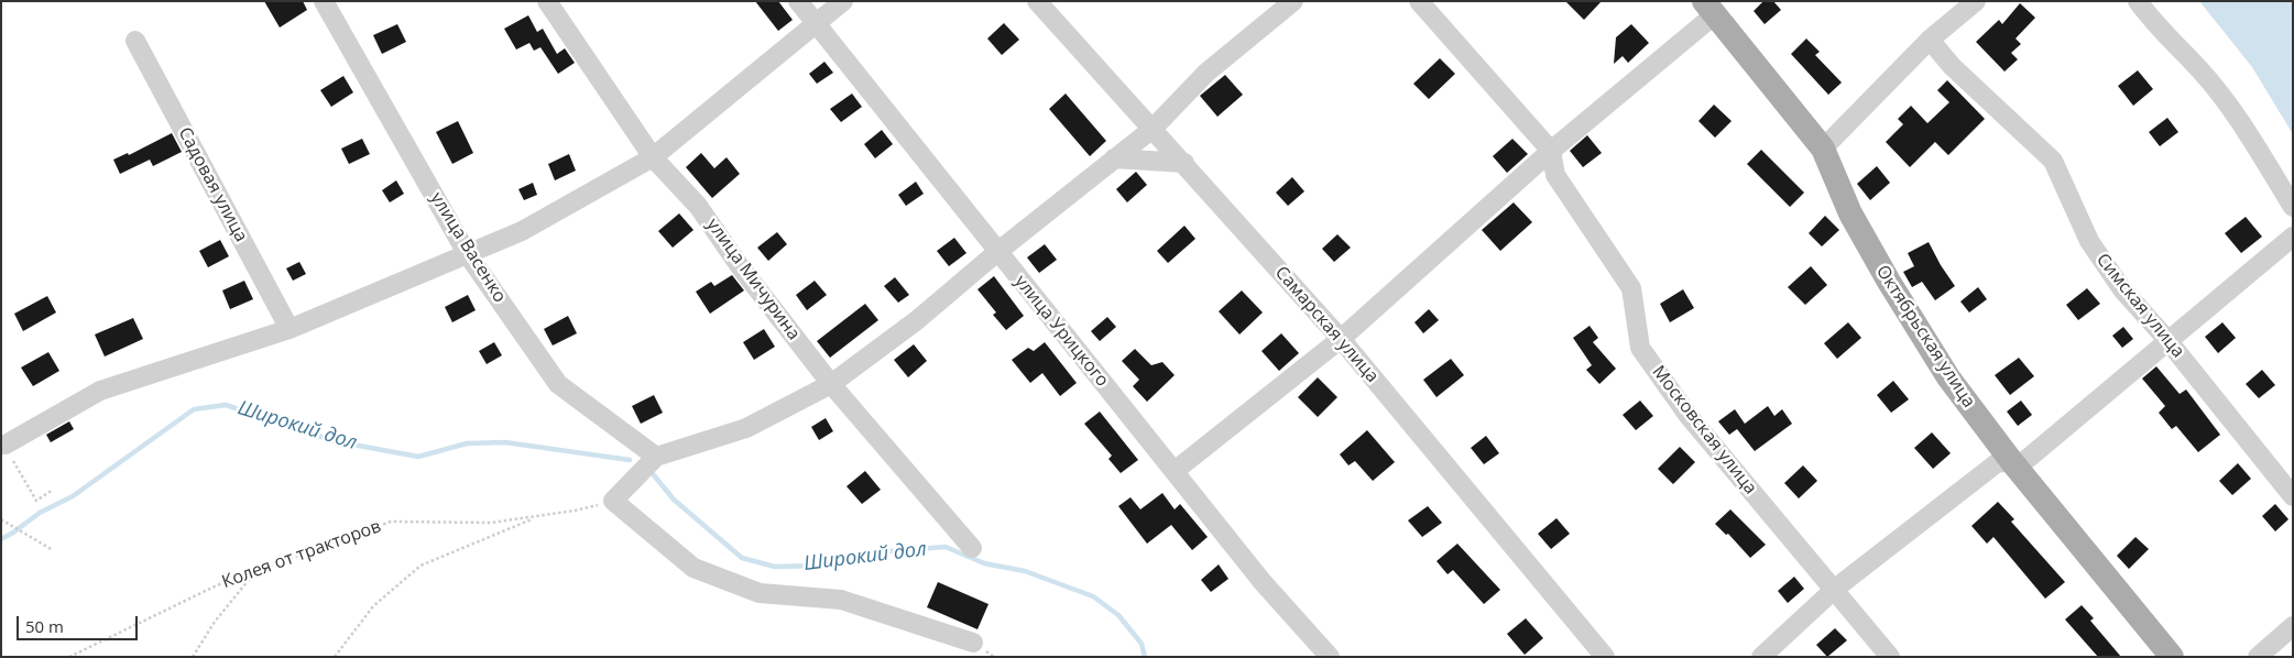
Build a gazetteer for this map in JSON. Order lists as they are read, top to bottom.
{
  "streets": {
    "main road": ["Октябрьская улица"],
    "street": [
      "Садовая улица",
      "улица Васенко",
      "улица Мичурина",
      "Симская улица",
      "Самарская улица",
      "улица Урицкого",
      "Московская улица"
    ],
    "path": ["Колея от тракторов"]
  },
  "water": ["Широкий дол"],
  "scale_bar": "50 m"
}
